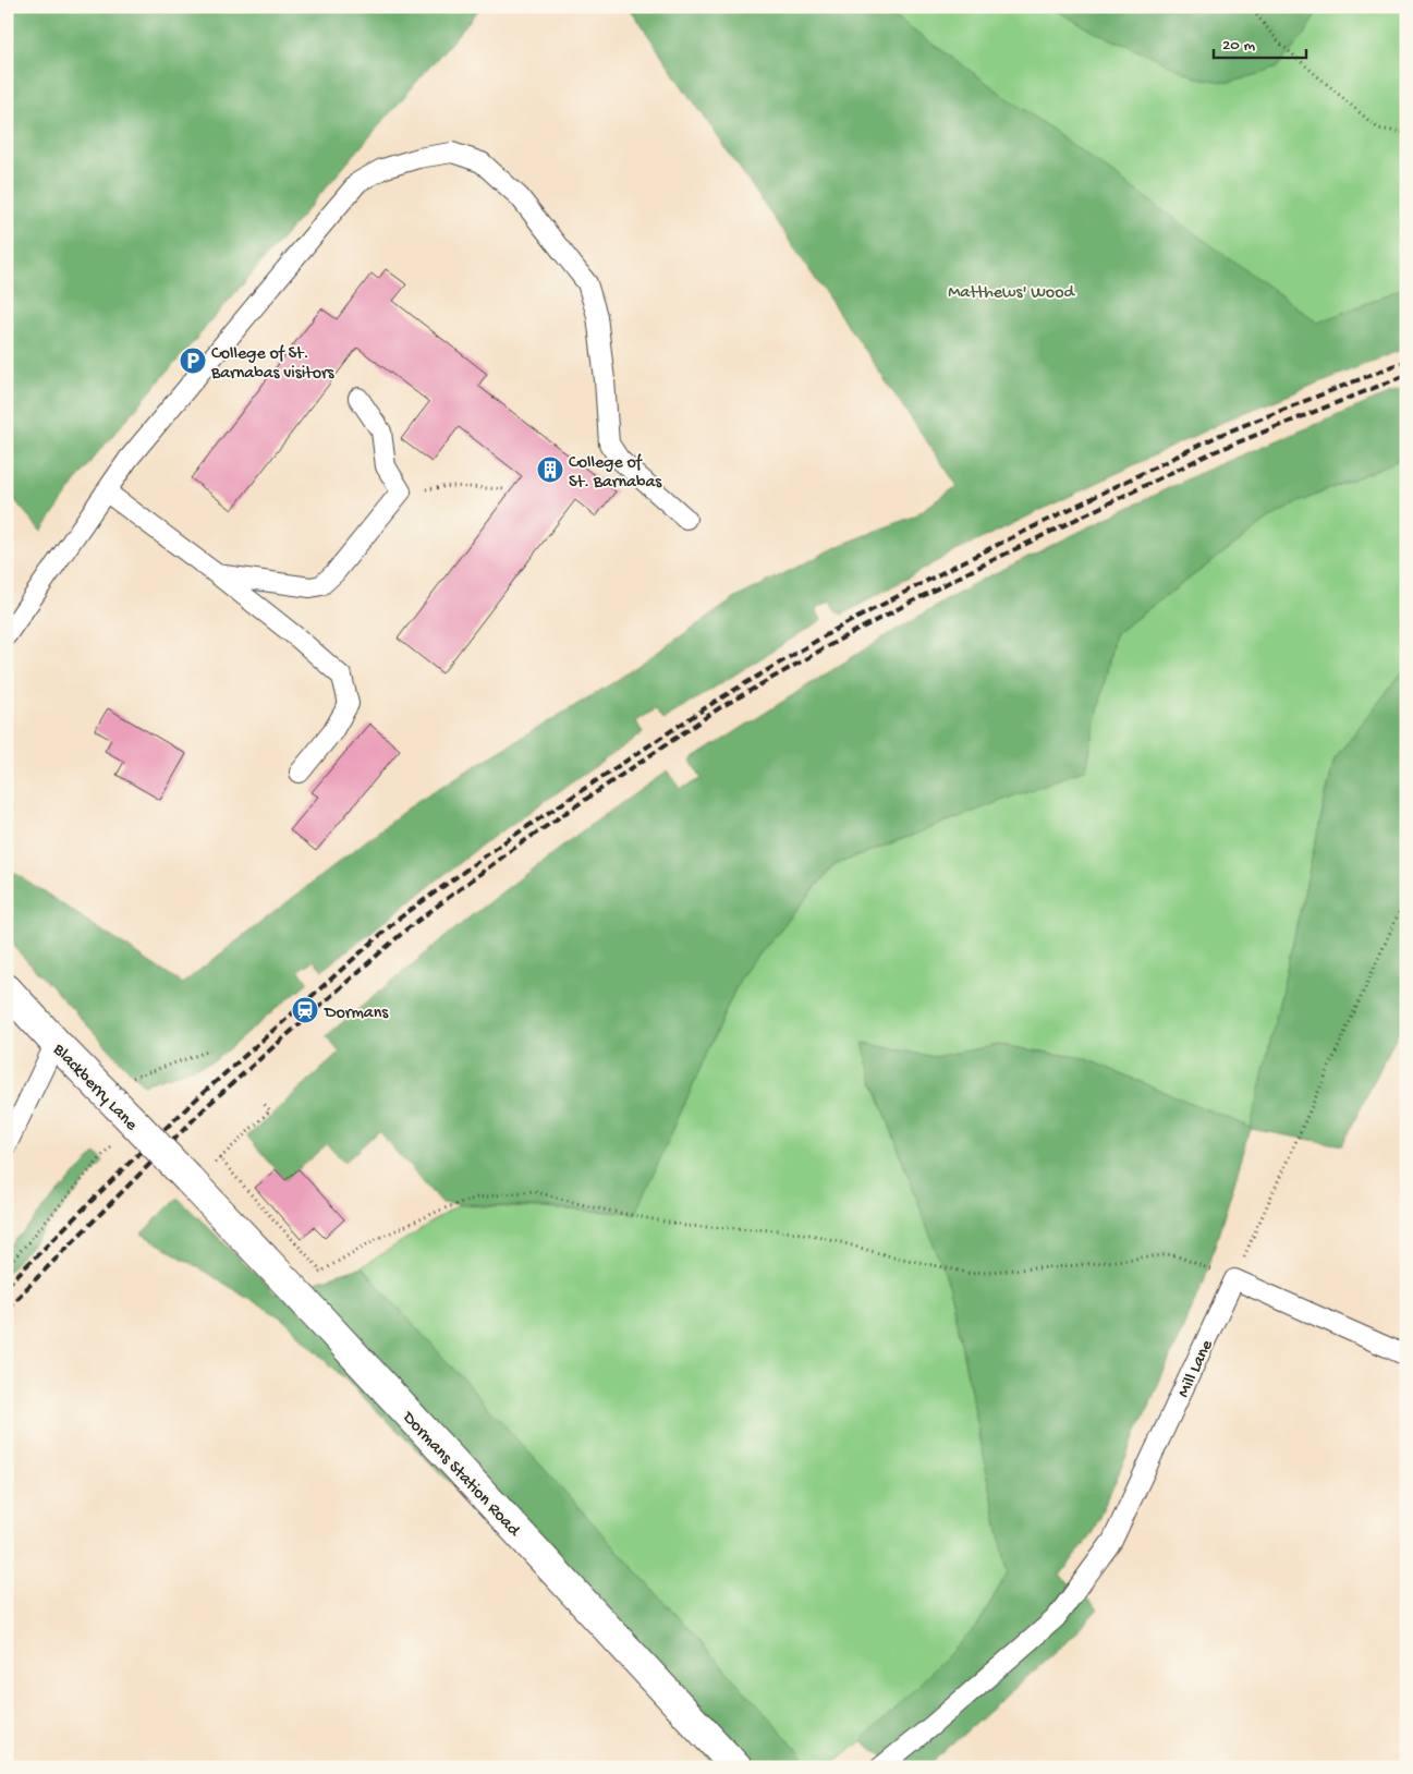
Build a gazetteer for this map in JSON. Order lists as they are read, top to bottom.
{
  "streets": {
    "street": ["Blackberry Lane", "Dormans Station Road"],
    "lane": ["Mill Lane"]
  },
  "crossings": [
    ["Blackberry Lane", "Dormans Station Road"]
  ],
  "parks": ["Matthews' Wood"],
  "places": {
    "parking": ["College of St. Barnabas visitors"],
    "building": ["College of St. Barnabas"],
    "station": ["Dormans"]
  },
  "scale_bar": "20 m"
}
